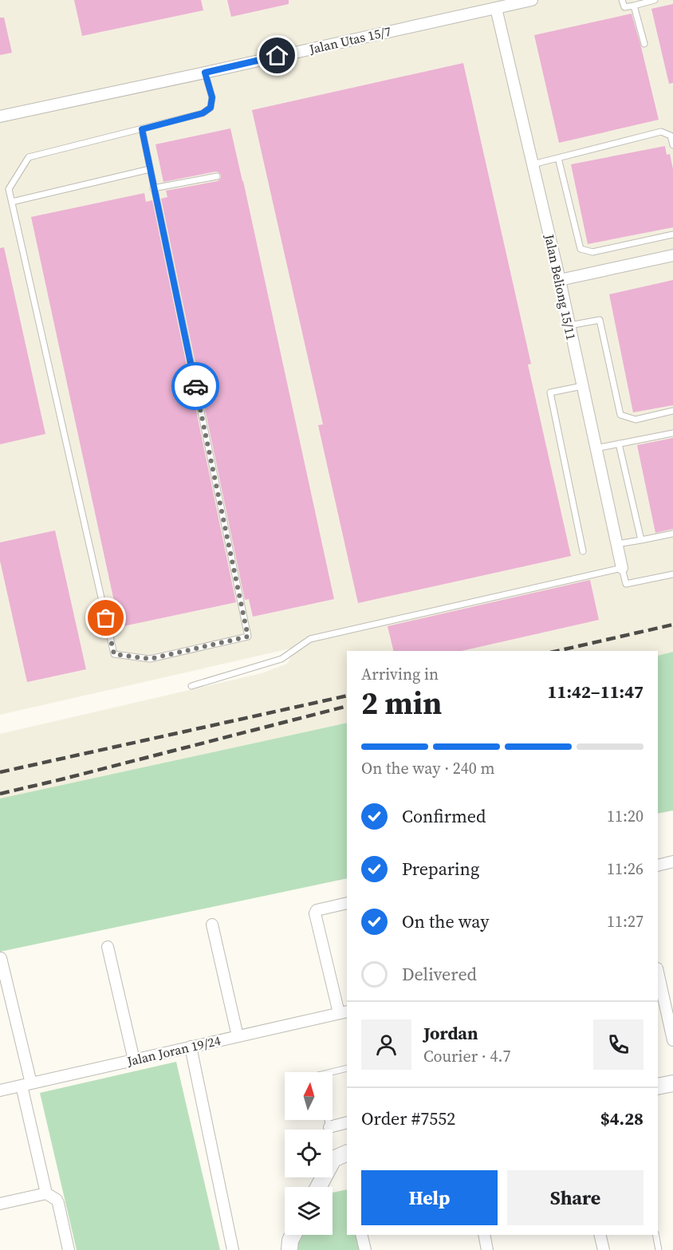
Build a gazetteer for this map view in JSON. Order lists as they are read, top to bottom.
{
  "streets": {
    "street": ["Jalan Utas 15/7", "Jalan Beliong 15/11", "Jalan Joran 19/24"]
  },
  "crossings": [
    ["Jalan Utas 15/7", "Jalan Beliong 15/11"]
  ],
  "north": "top",
  "page": {
    "heading": ["2 min", "Arriving in", "11:42–11:47"],
    "panel": [
      "Jordan",
      "Courier · 4.7",
      "Order #7552",
      "$4.28"
    ],
    "bar": "On the way · 240 m",
    "list": [
      ["Confirmed", "11:20"],
      ["Preparing", "11:26"],
      ["On the way", "11:27"],
      "Delivered"
    ],
    "buttons": ["Help", "Share"]
  }
}
